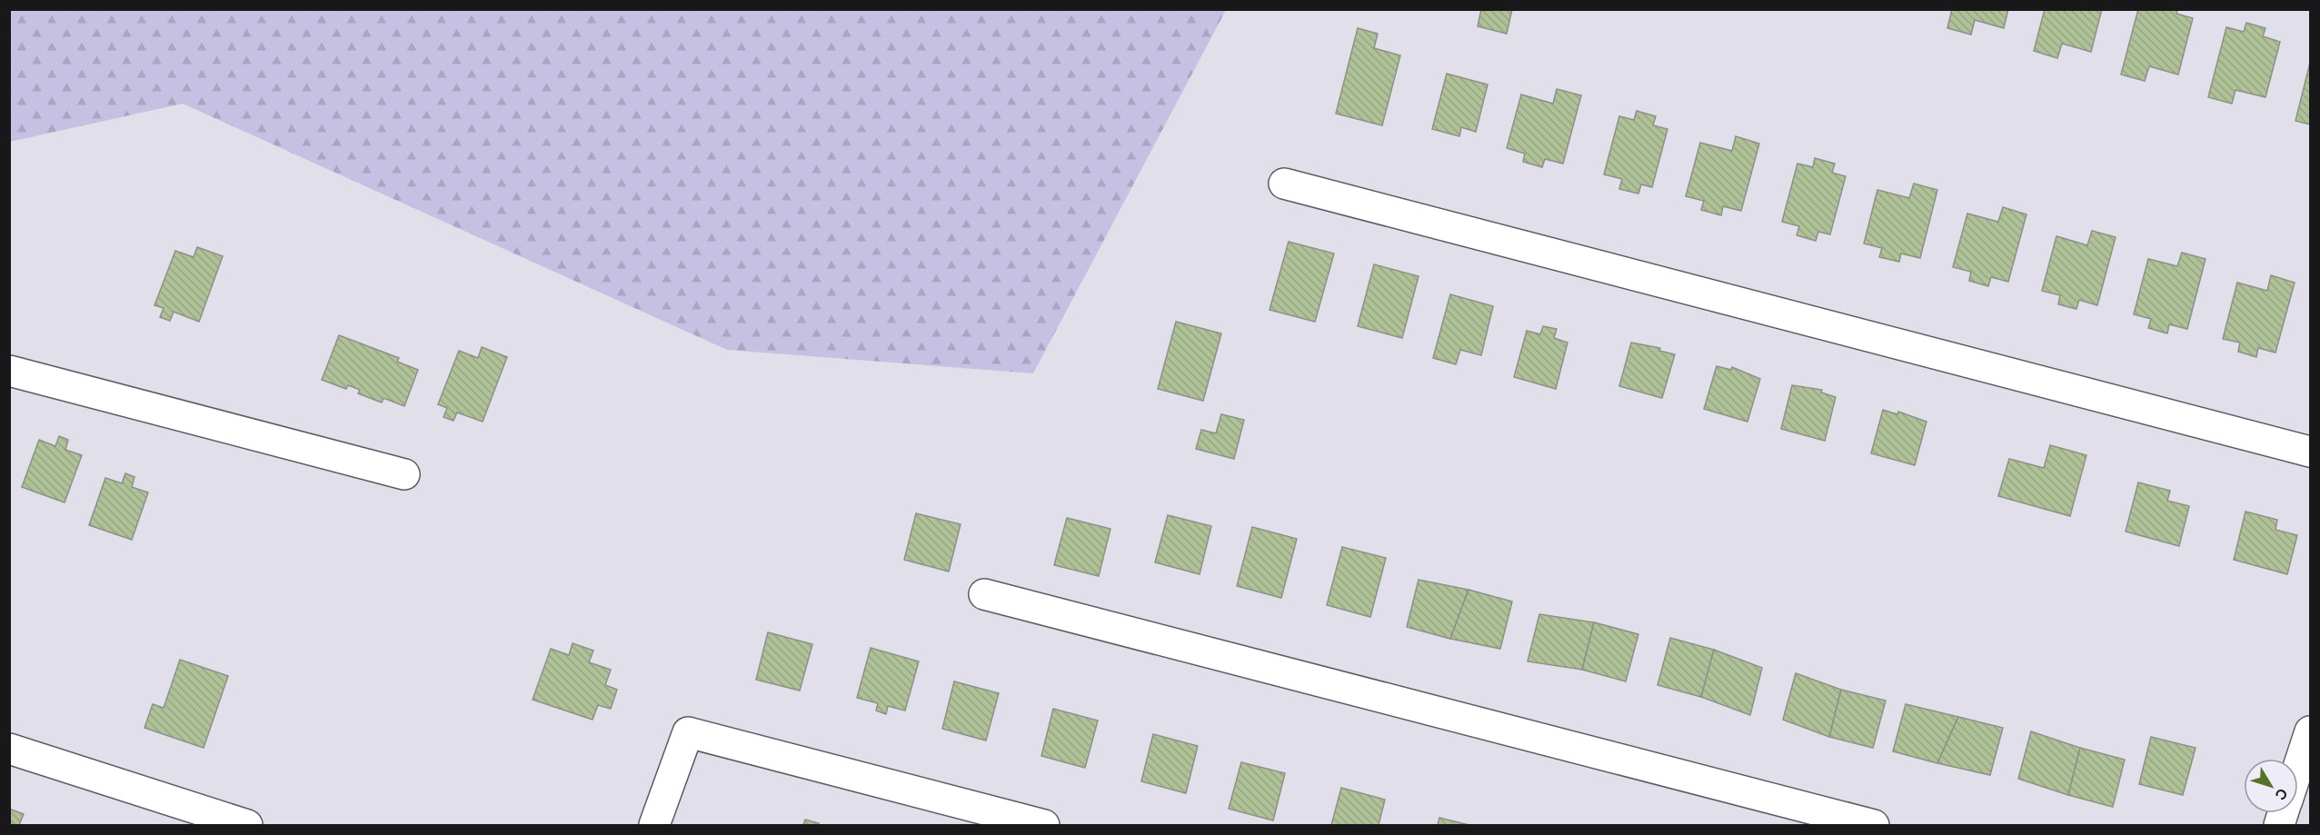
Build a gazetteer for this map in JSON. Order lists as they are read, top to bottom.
{
  "north": "bottom right"
}
